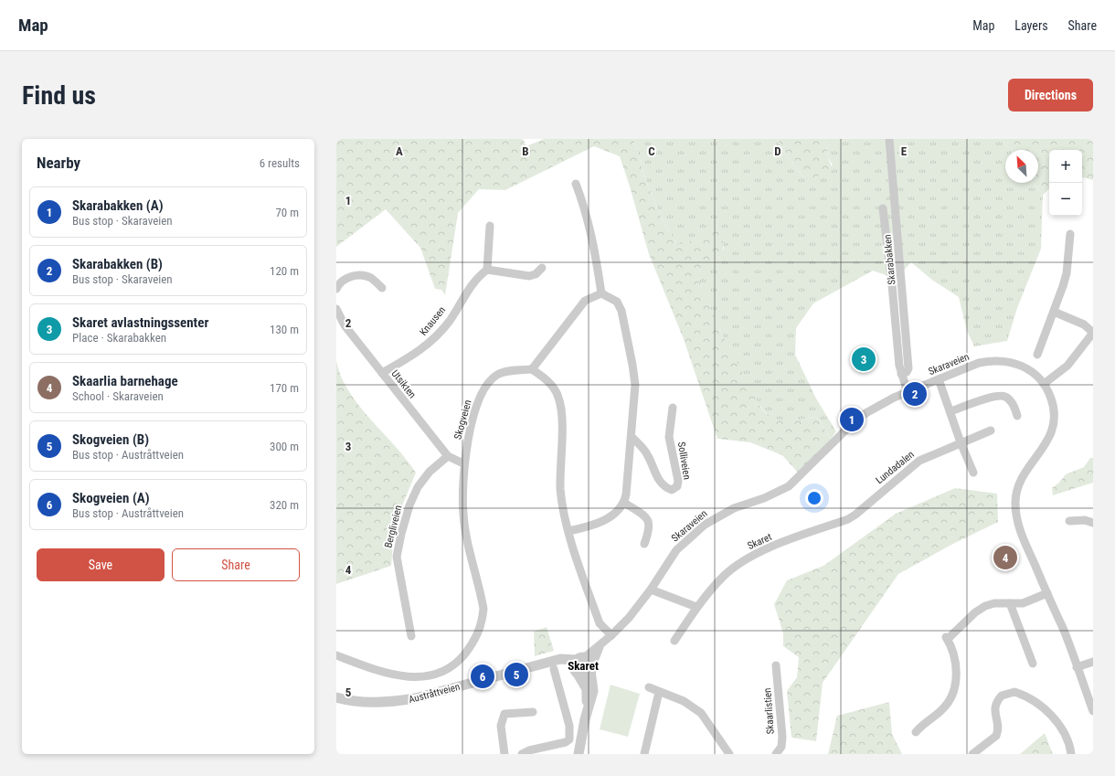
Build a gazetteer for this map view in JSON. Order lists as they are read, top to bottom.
{
  "streets": {
    "street": [
      "Skarabakken",
      "Knausen",
      "Skaraveien",
      "Utsikten",
      "Skogveien",
      "Solliveien",
      "Lundadalen",
      "Bergliveien",
      "Skaret",
      "Austråttveien",
      "Skaarlistien"
    ]
  },
  "crossings": [
    ["Skarabakken", "Skaraveien"],
    ["Knausen", "Utsikten"],
    ["Utsikten", "Skogveien"],
    ["Utsikten", "Bergliveien"],
    ["Lundadalen", "Skaret"]
  ],
  "districts": ["Skaret"],
  "north": "top left",
  "page": {
    "header": "Map",
    "nav": ["Map", "Layers", "Share"],
    "buttons": [
      "Directions",
      ["Save", "Share"]
    ],
    "title": "Find us",
    "heading": ["Nearby", "6 results"],
    "map_buttons": ["+", "−"],
    "list": [
      {
        "mark": "1",
        "name": "Skarabakken (A)",
        "note": "Bus stop · Skaraveien",
        "value": "70 m"
      },
      {
        "mark": "2",
        "name": "Skarabakken (B)",
        "note": "Bus stop · Skaraveien",
        "value": "120 m"
      },
      {
        "mark": "3",
        "name": "Skaret avlastningssenter",
        "note": "Place · Skarabakken",
        "value": "130 m"
      },
      {
        "mark": "4",
        "name": "Skaarlia barnehage",
        "note": "School · Skaraveien",
        "value": "170 m"
      },
      {
        "mark": "5",
        "name": "Skogveien (B)",
        "note": "Bus stop · Austråttveien",
        "value": "300 m"
      },
      {
        "mark": "6",
        "name": "Skogveien (A)",
        "note": "Bus stop · Austråttveien",
        "value": "320 m"
      }
    ],
    "pins": [
      "3",
      "2",
      "1",
      "4",
      "5",
      "6"
    ]
  },
  "grid": {
    "columns": [
      "A",
      "B",
      "C",
      "D",
      "E"
    ],
    "rows": [
      "1",
      "2",
      "3",
      "4",
      "5"
    ]
  }
}
